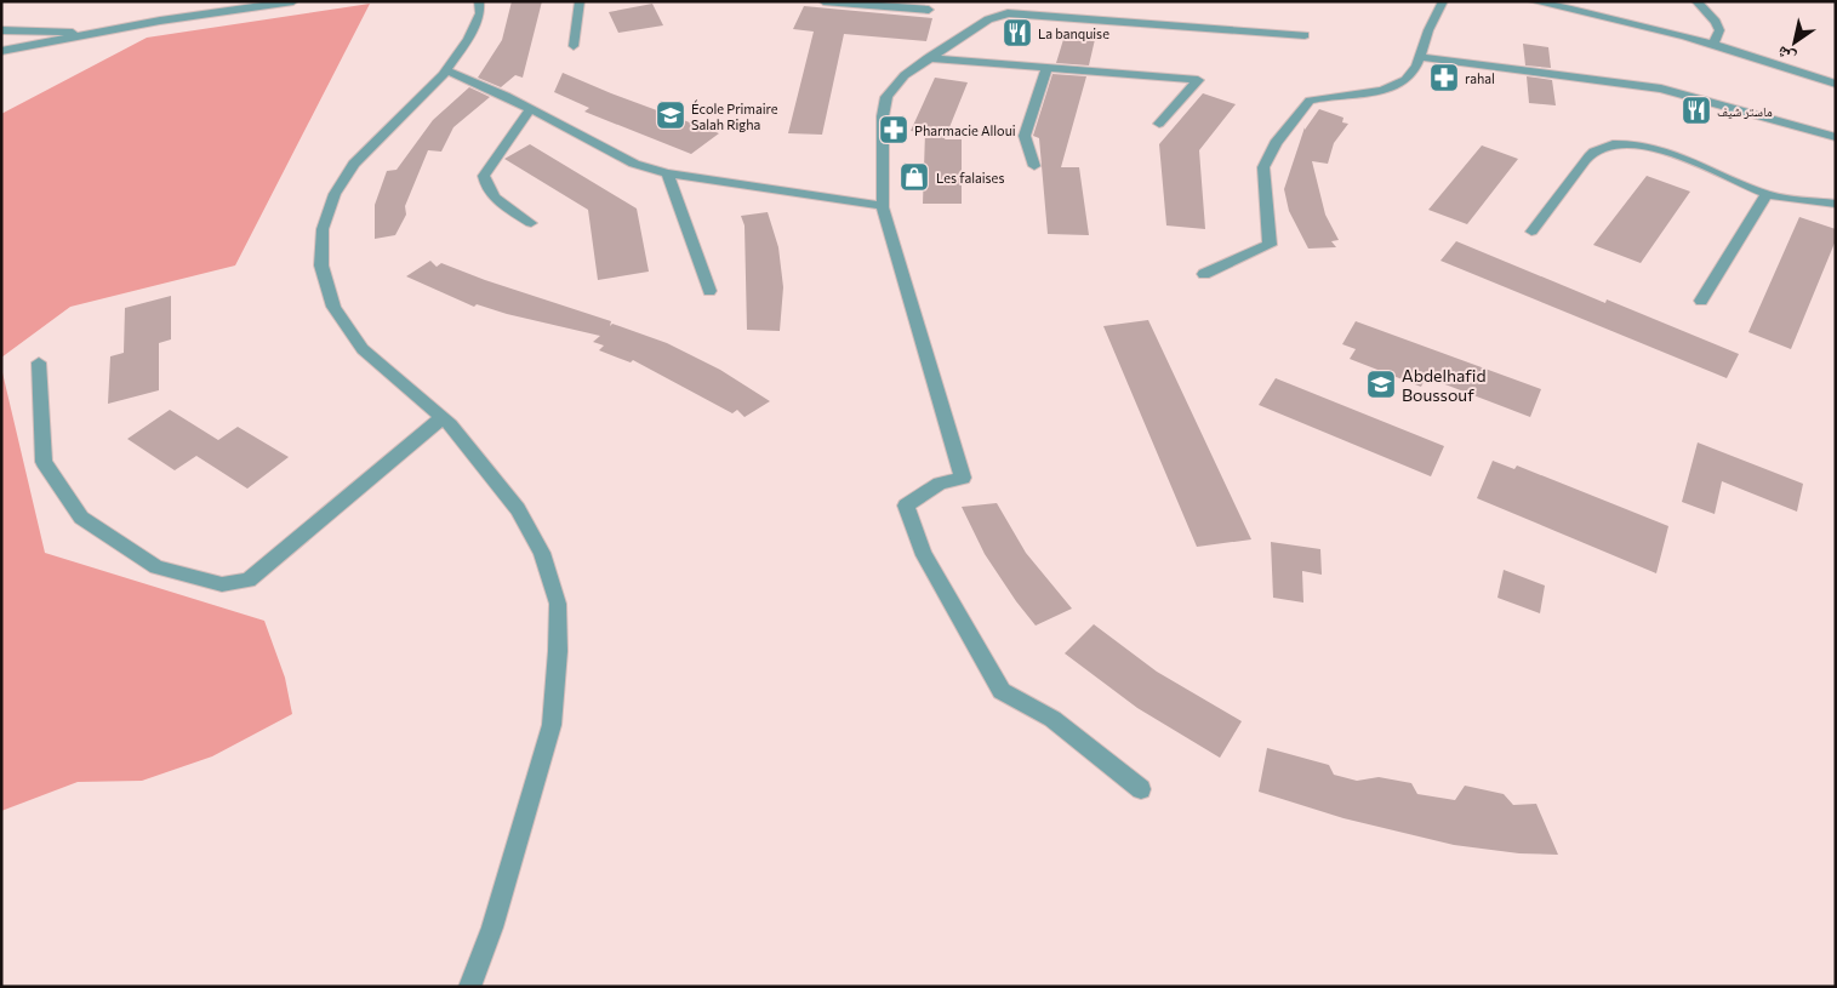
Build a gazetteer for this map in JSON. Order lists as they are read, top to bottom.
{
  "places": {
    "restaurant": ["La banquise", "ماستر شيف"],
    "pharmacy": ["rahal", "Pharmacie Alloui"],
    "school or university": ["École Primaire Salah Righa", "Abdelhafid Boussouf"],
    "shop": ["Les falaises"]
  },
  "north": "bottom left"
}
